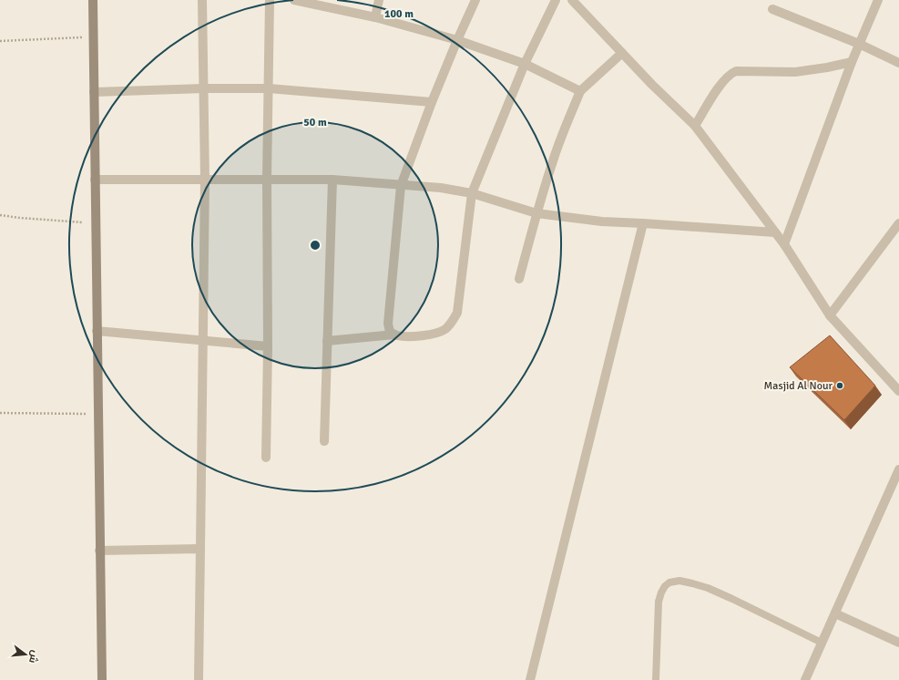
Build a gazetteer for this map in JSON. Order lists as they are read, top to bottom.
{
  "places": ["Masjid Al Nour"],
  "north": "right",
  "rings": ["100 m", "50 m"]
}
